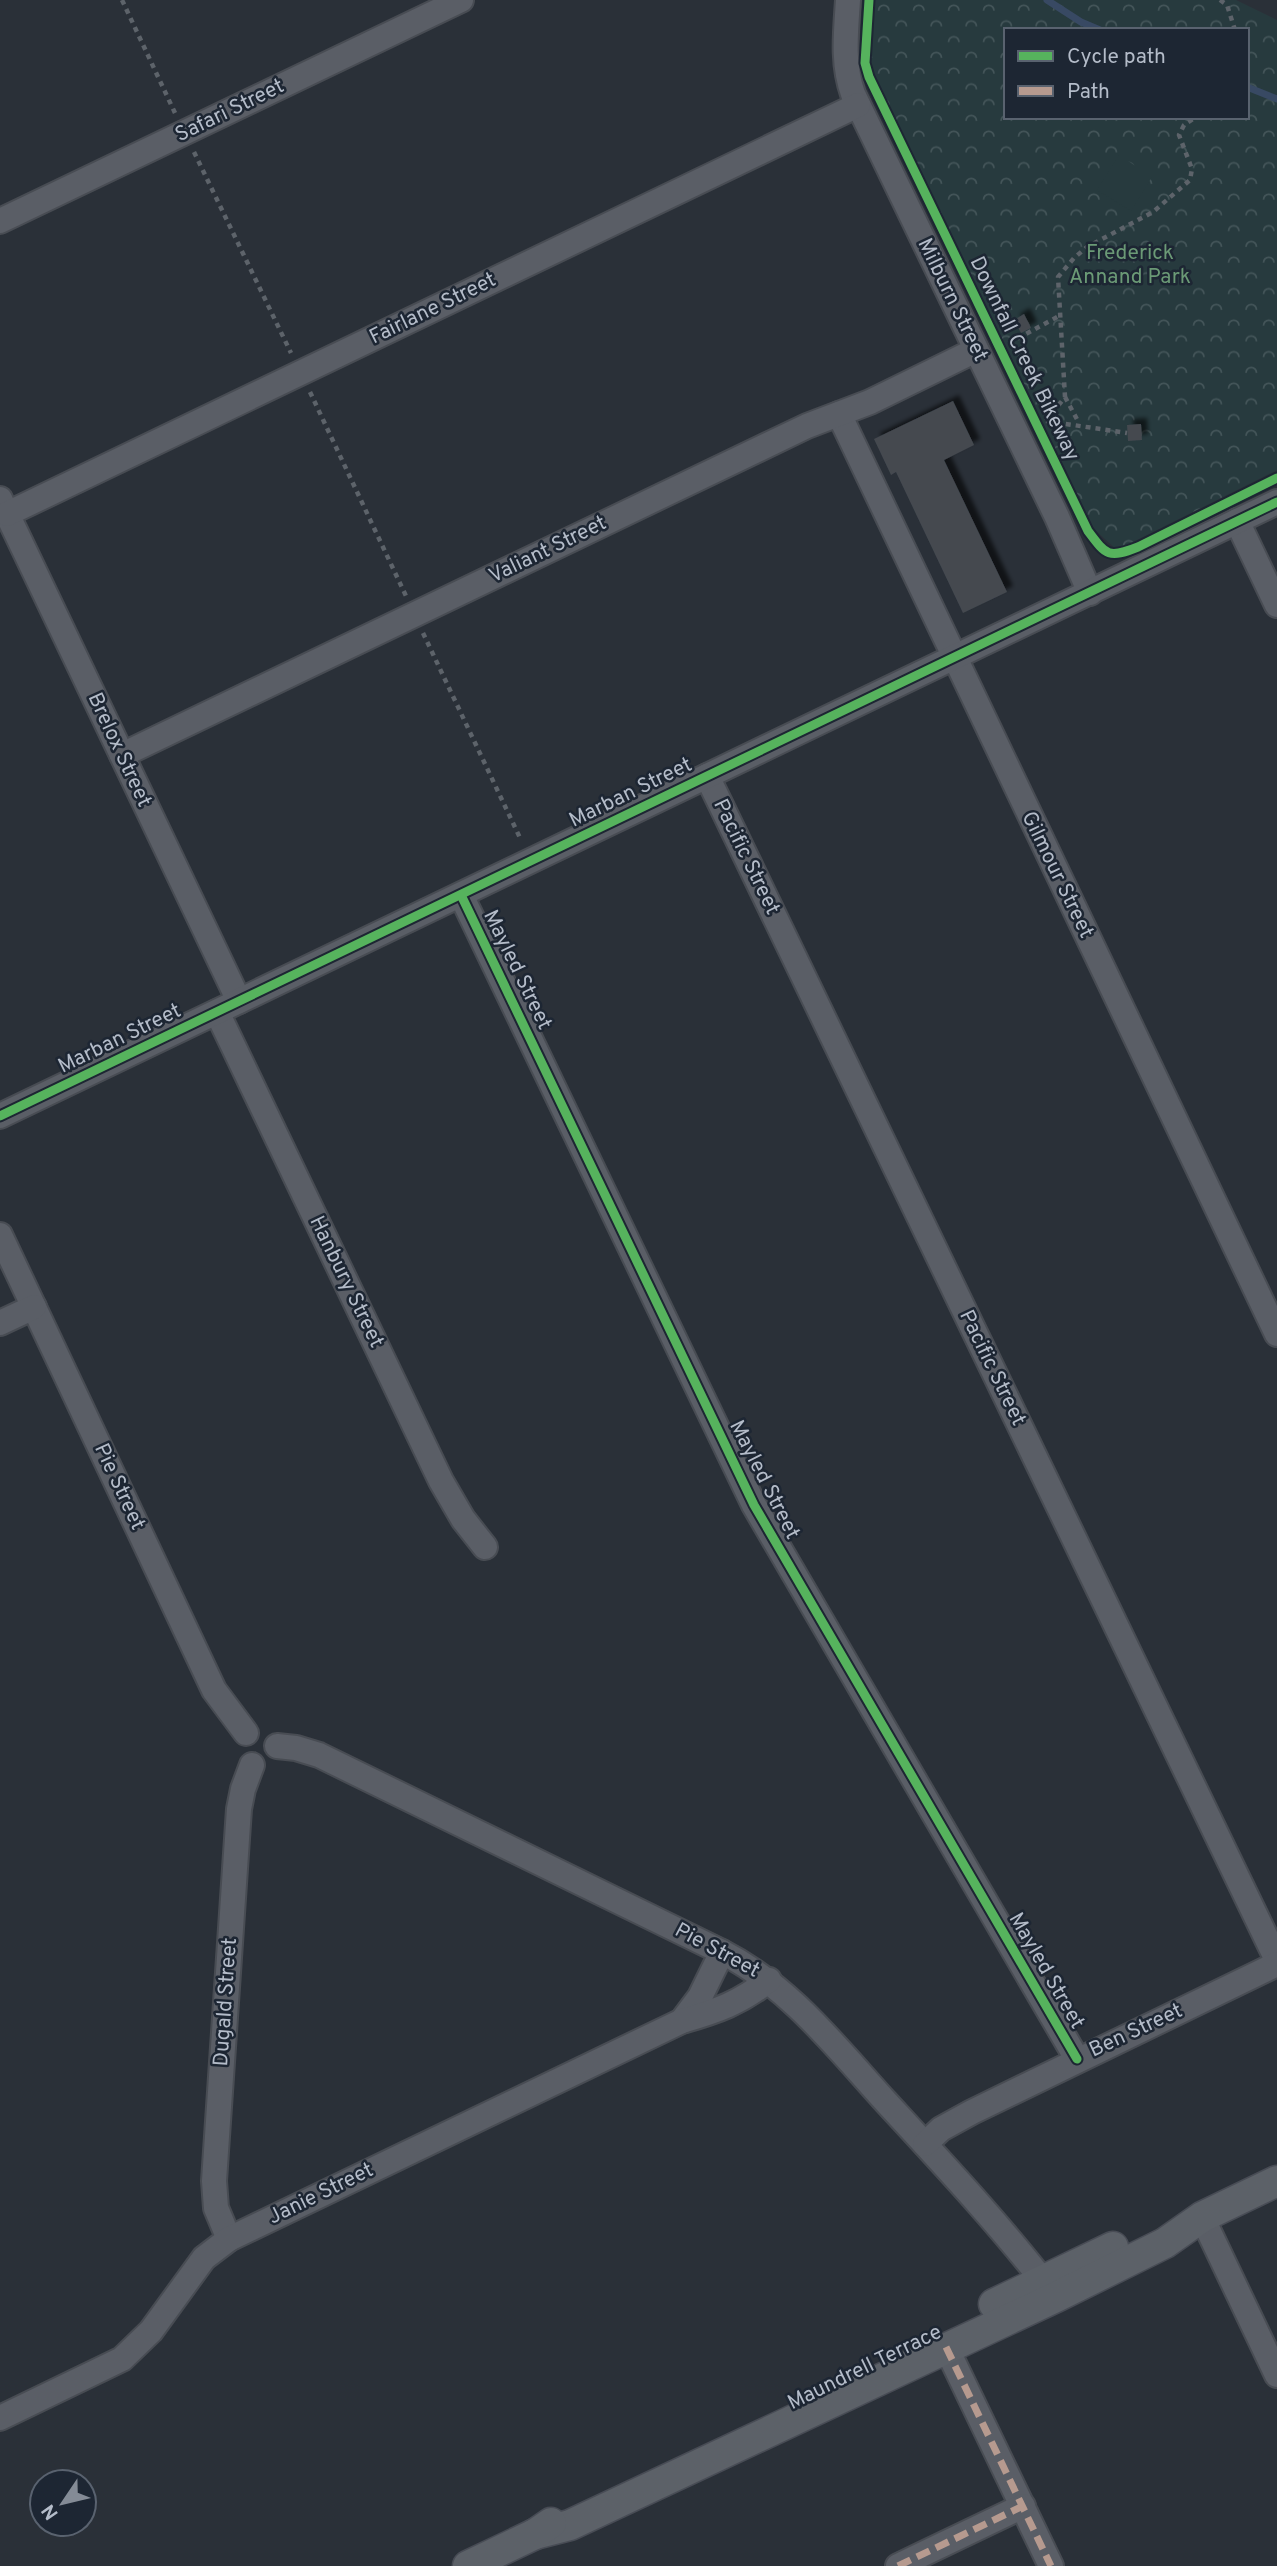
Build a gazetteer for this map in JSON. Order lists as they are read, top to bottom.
{
  "streets": {
    "main road": ["Maundrell Terrace"],
    "street": [
      "Safari Street",
      "Milburn Street",
      "Fairlane Street",
      "Valiant Street",
      "Brelox Street",
      "Marban Street",
      "Pacific Street",
      "Gilmour Street",
      "Mayled Street",
      "Hanbury Street",
      "Pie Street",
      "Dugald Street",
      "Ben Street",
      "Janie Street"
    ],
    "cycle path": ["Downfall Creek Bikeway"]
  },
  "crossings": [
    ["Milburn Street", "Fairlane Street"],
    ["Milburn Street", "Downfall Creek Bikeway"],
    ["Milburn Street", "Valiant Street"],
    ["Milburn Street", "Marban Street"],
    ["Fairlane Street", "Brelox Street"],
    ["Downfall Creek Bikeway", "Valiant Street"],
    ["Valiant Street", "Brelox Street"],
    ["Valiant Street", "Gilmour Street"],
    ["Brelox Street", "Marban Street"],
    ["Marban Street", "Pacific Street"],
    ["Marban Street", "Gilmour Street"],
    ["Marban Street", "Mayled Street"],
    ["Marban Street", "Hanbury Street"],
    ["Pacific Street", "Ben Street"],
    ["Mayled Street", "Ben Street"],
    ["Pie Street", "Dugald Street"],
    ["Pie Street", "Ben Street"],
    ["Pie Street", "Janie Street"],
    ["Pie Street", "Maundrell Terrace"],
    ["Dugald Street", "Janie Street"]
  ],
  "parks": ["Frederick Annand Park"],
  "legend": ["Cycle path", "Path"],
  "north": "bottom left"
}
